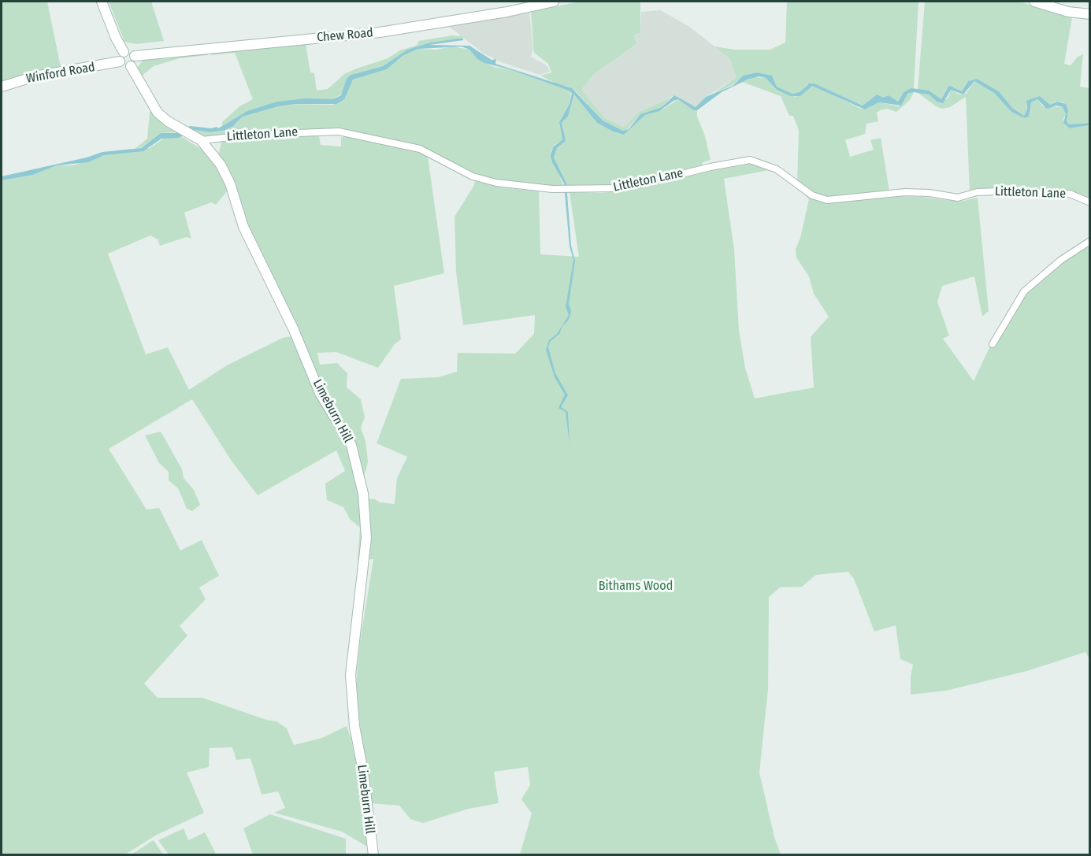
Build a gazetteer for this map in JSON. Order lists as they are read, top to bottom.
{
  "streets": {
    "street": [
      "Chew Road",
      "Winford Road",
      "Littleton Lane",
      "Limeburn Hill"
    ]
  },
  "crossings": [
    ["Chew Road", "Winford Road"],
    ["Chew Road", "Limeburn Hill"],
    ["Winford Road", "Limeburn Hill"],
    ["Littleton Lane", "Limeburn Hill"]
  ],
  "parks": ["Bithams Wood"]
}
